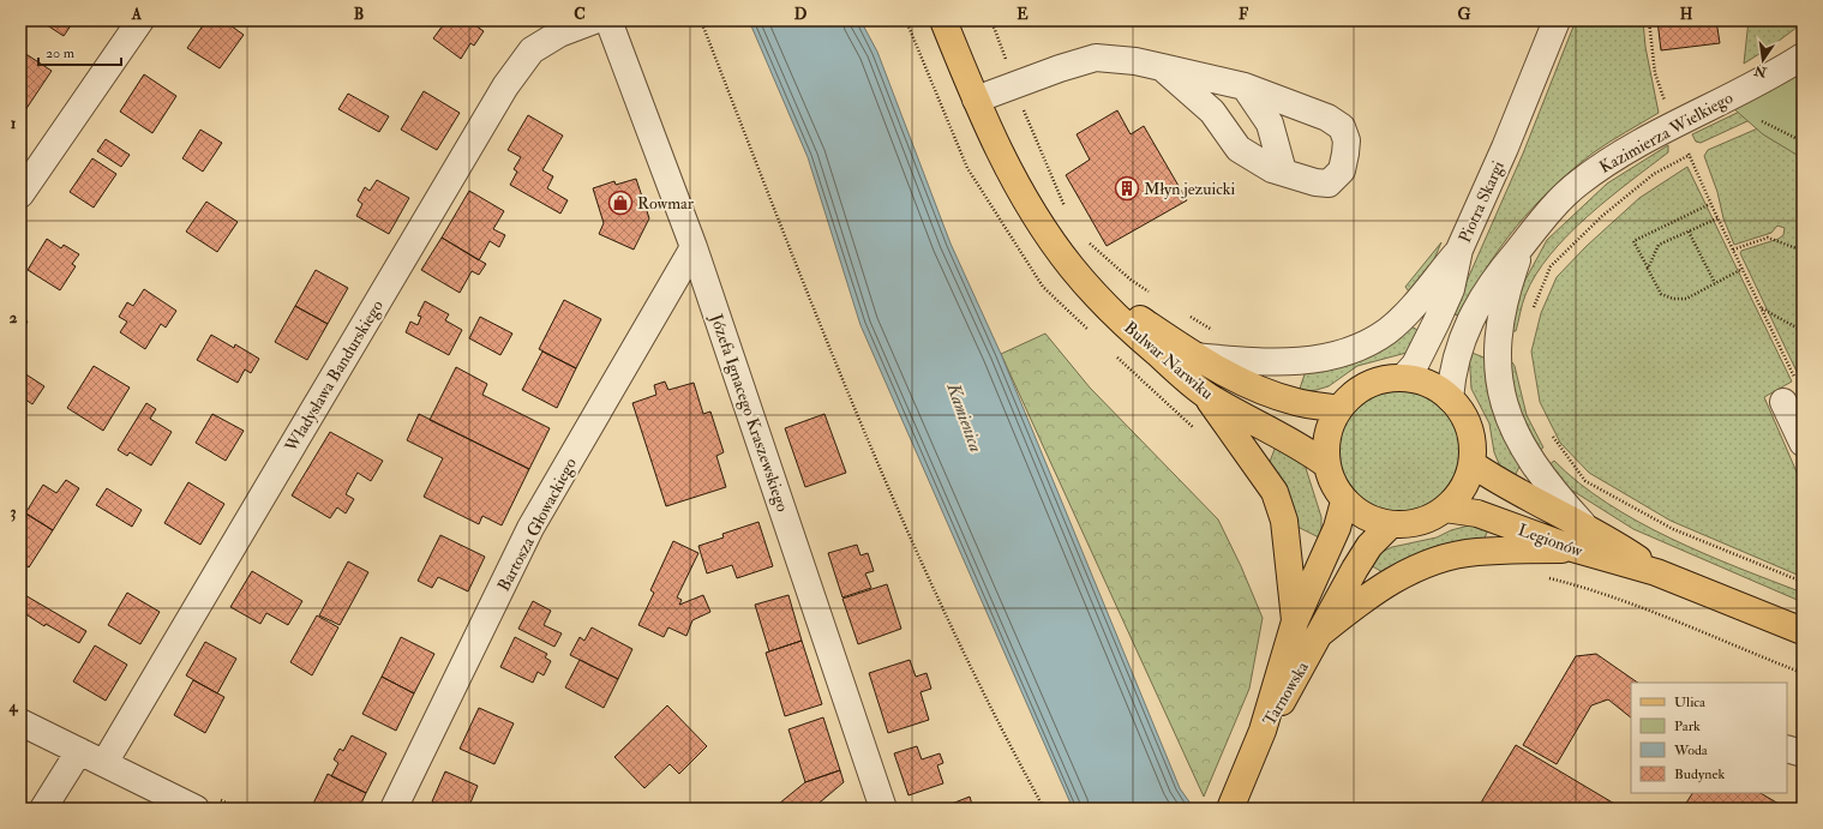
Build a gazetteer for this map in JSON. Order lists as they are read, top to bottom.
{
  "streets": {
    "main road": ["Bulwar Narwiku", "Legionów", "Tarnowska"],
    "street": [
      "Kazimierza Wielkiego",
      "Piotra Skargi",
      "Władysława Bandurskiego",
      "Józefa Ignacego Kraszewskiego",
      "Bartosza Głowackiego"
    ]
  },
  "crossings": [
    ["Kazimierza Wielkiego", "Piotra Skargi"],
    ["Kazimierza Wielkiego", "Bulwar Narwiku"],
    ["Kazimierza Wielkiego", "Legionów"],
    ["Kazimierza Wielkiego", "Tarnowska"],
    ["Piotra Skargi", "Bulwar Narwiku"],
    ["Piotra Skargi", "Legionów"],
    ["Piotra Skargi", "Tarnowska"],
    ["Bulwar Narwiku", "Legionów"],
    ["Bulwar Narwiku", "Tarnowska"],
    ["Józefa Ignacego Kraszewskiego", "Bartosza Głowackiego"],
    ["Legionów", "Tarnowska"]
  ],
  "water": ["Kamienica"],
  "places": {
    "building": ["Młyn jezuicki"],
    "shop": ["Rowmar"]
  },
  "legend": [
    "Ulica",
    "Park",
    "Woda",
    "Budynek"
  ],
  "scale_bar": "20 m",
  "north": "bottom",
  "grid": {
    "columns": [
      "A",
      "B",
      "C",
      "D",
      "E",
      "F",
      "G",
      "H"
    ],
    "rows": [
      "1",
      "2",
      "3",
      "4"
    ]
  }
}
